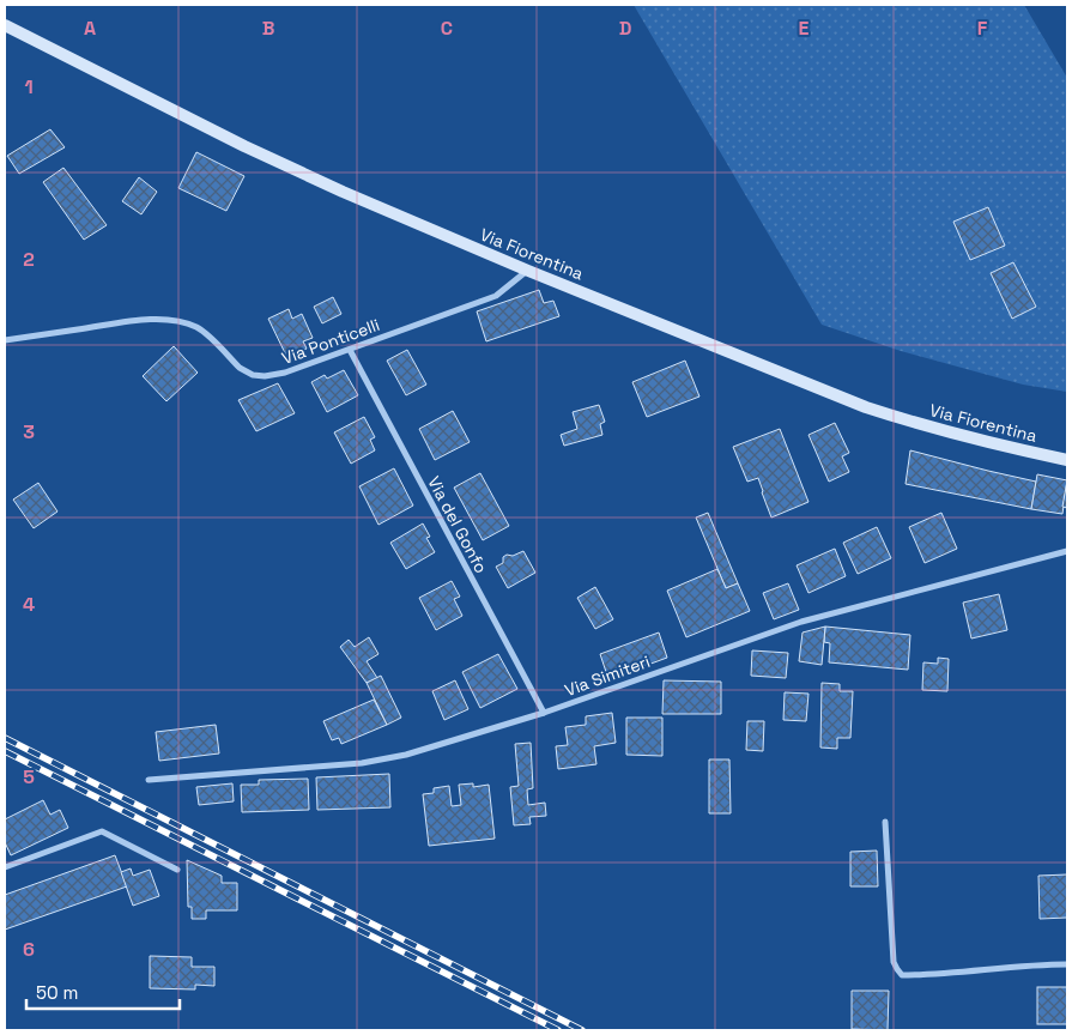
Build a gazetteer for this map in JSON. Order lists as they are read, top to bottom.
{
  "streets": {
    "main road": ["Via Fiorentina"],
    "street": ["Via Ponticelli", "Via del Gonfo", "Via Simiteri"]
  },
  "crossings": [
    ["Via Fiorentina", "Via Ponticelli"],
    ["Via Ponticelli", "Via del Gonfo"],
    ["Via del Gonfo", "Via Simiteri"]
  ],
  "scale_bar": "50 m",
  "grid": {
    "columns": [
      "A",
      "B",
      "C",
      "D",
      "E",
      "F"
    ],
    "rows": [
      "1",
      "2",
      "3",
      "4",
      "5",
      "6"
    ]
  }
}
